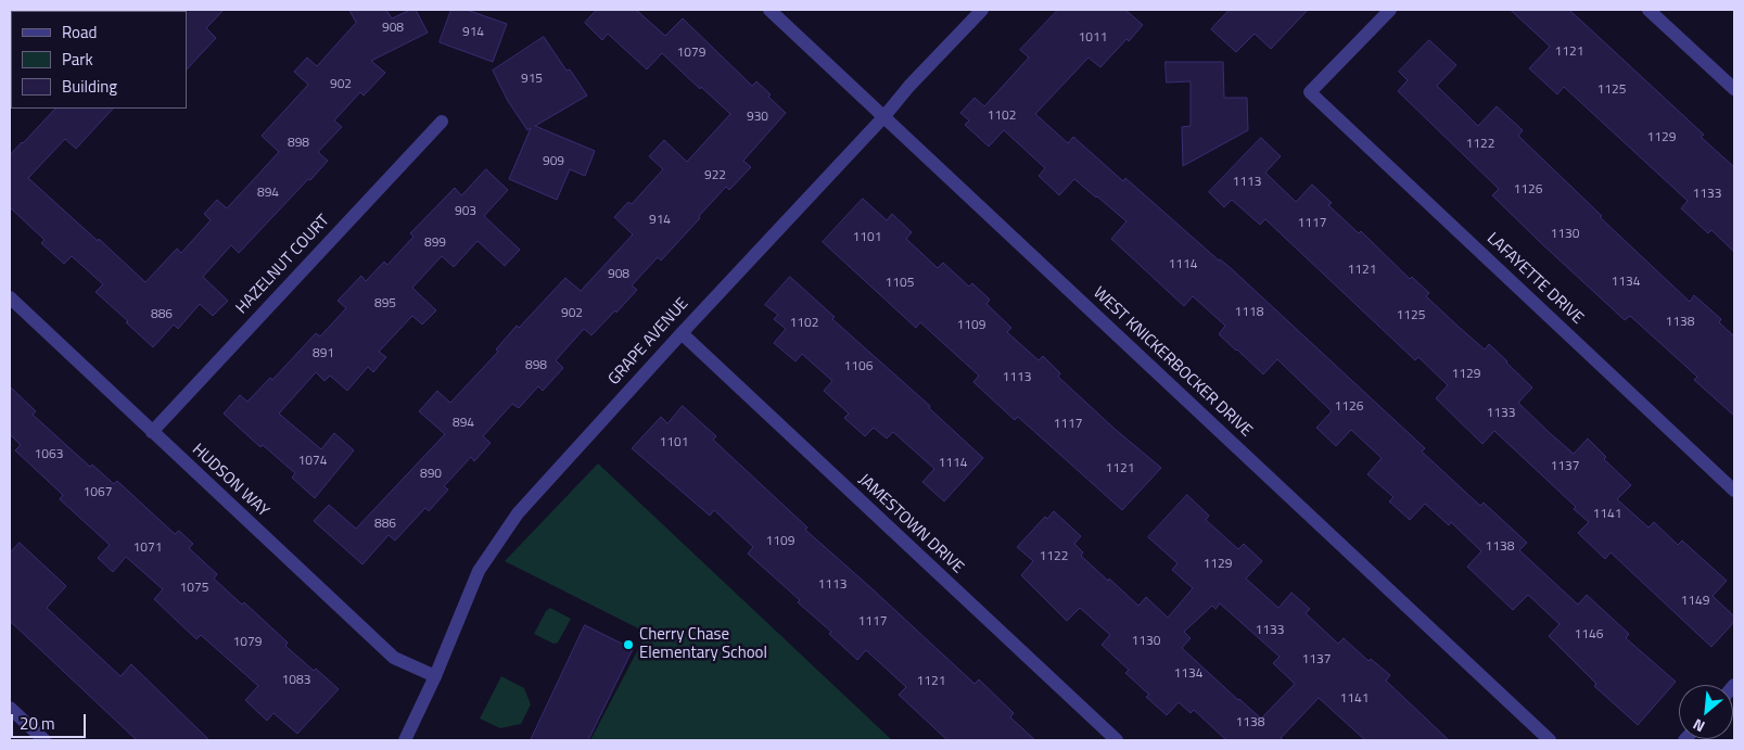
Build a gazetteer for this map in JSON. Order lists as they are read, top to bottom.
{
  "streets": {
    "street": [
      "HAZELNUT COURT",
      "LAFAYETTE DRIVE",
      "GRAPE AVENUE",
      "WEST KNICKERBOCKER DRIVE",
      "HUDSON WAY",
      "JAMESTOWN DRIVE"
    ]
  },
  "crossings": [
    ["HAZELNUT COURT", "HUDSON WAY"],
    ["GRAPE AVENUE", "WEST KNICKERBOCKER DRIVE"],
    ["GRAPE AVENUE", "HUDSON WAY"],
    ["GRAPE AVENUE", "JAMESTOWN DRIVE"]
  ],
  "places": ["Cherry Chase Elementary School"],
  "house_numbers": [
    "908",
    "914",
    "1011",
    "1121",
    "1079",
    "915",
    "902",
    "1125",
    "1102",
    "930",
    "1129",
    "898",
    "1122",
    "909",
    "922",
    "1113",
    "1126",
    "894",
    "1133",
    "903",
    "914",
    "1117",
    "1130",
    "1101",
    "899",
    "1114",
    "1121",
    "908",
    "1134",
    "1105",
    "895",
    "1118",
    "902",
    "886",
    "1125",
    "1138",
    "1102",
    "1109",
    "891",
    "898",
    "1106",
    "1129",
    "1113",
    "1126",
    "1133",
    "894",
    "1117",
    "1101",
    "1063",
    "1074",
    "1114",
    "1137",
    "1121",
    "890",
    "1067",
    "1141",
    "886",
    "1109",
    "1138",
    "1071",
    "1122",
    "1129",
    "1113",
    "1075",
    "1149",
    "1117",
    "1133",
    "1146",
    "1130",
    "1079",
    "1137",
    "1134",
    "1083",
    "1121",
    "1141",
    "1138"
  ],
  "legend": ["Road", "Park", "Building"],
  "scale_bar": "20 m",
  "north": "bottom left"
}
